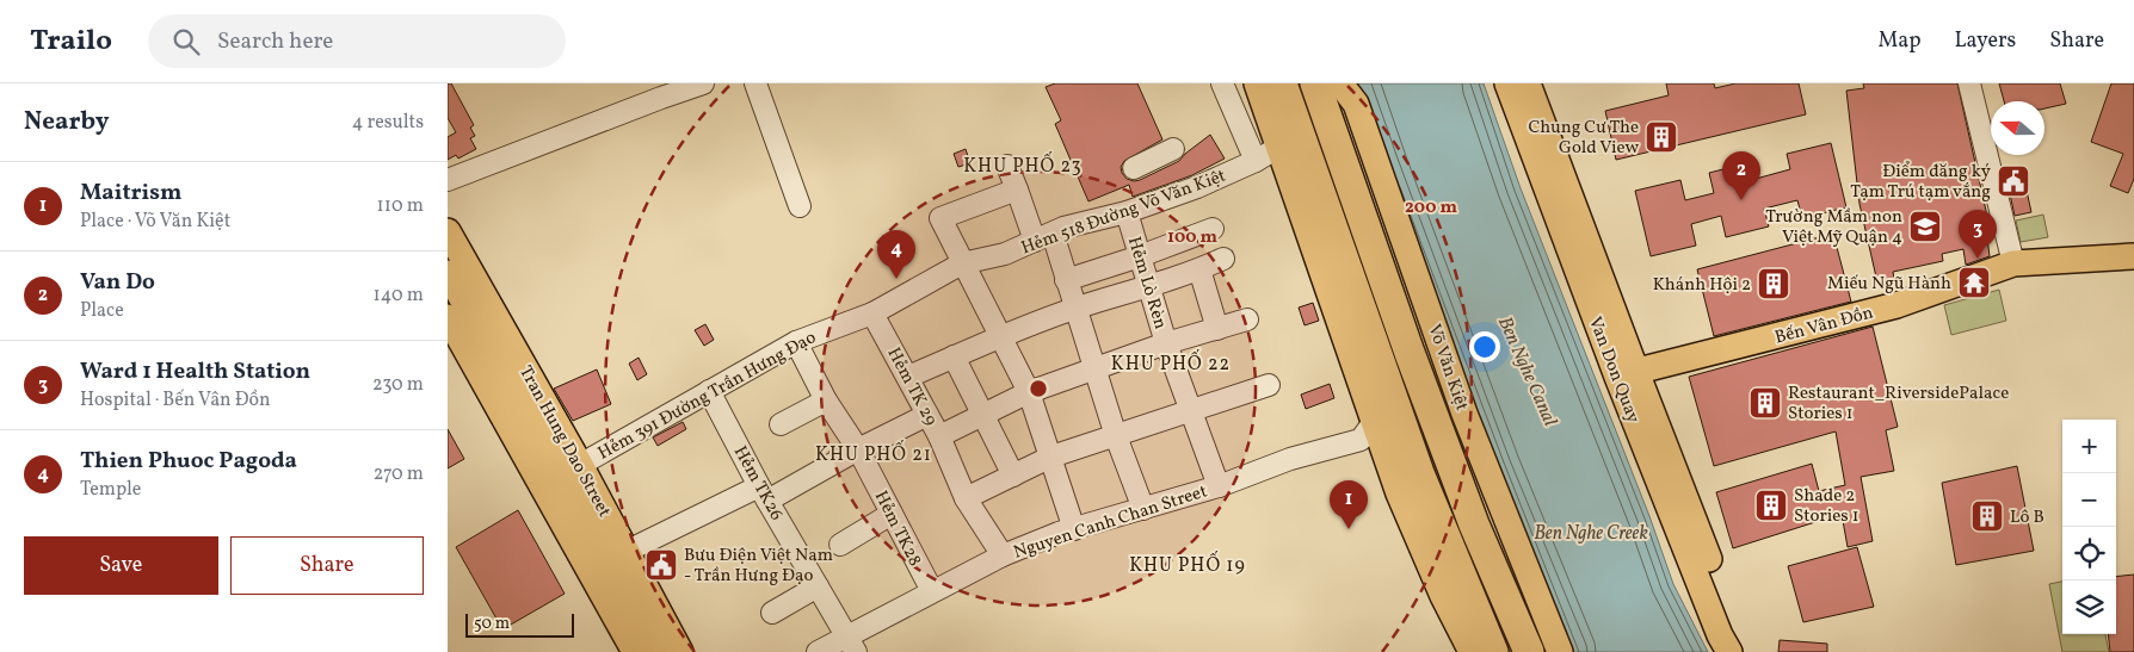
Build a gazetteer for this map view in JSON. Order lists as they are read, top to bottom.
{
  "streets": {
    "highway": ["Võ Văn Kiệt"],
    "main road": ["Bến Vân Đồn", "Van Don Quay", "Tran Hung Dao Street"],
    "street": [
      "Hẻm 518 Đường Võ Văn Kiệt",
      "Hẻm Lò Rèn",
      "Hẻm TK 29",
      "Hẻm 391 Đường Trần Hưng Ðạo",
      "Hẻm TK26",
      "Nguyen Canh Chan Street",
      "Hẻm TK28"
    ]
  },
  "crossings": [
    ["Hẻm 518 Đường Võ Văn Kiệt", "Hẻm Lò Rèn"],
    ["Hẻm 518 Đường Võ Văn Kiệt", "Hẻm 391 Đường Trần Hưng Ðạo"],
    ["Hẻm Lò Rèn", "Nguyen Canh Chan Street"],
    ["Bến Vân Đồn", "Van Don Quay"],
    ["Hẻm TK 29", "Hẻm 391 Đường Trần Hưng Ðạo"],
    ["Hẻm TK 29", "Nguyen Canh Chan Street"],
    ["Hẻm 391 Đường Trần Hưng Ðạo", "Tran Hung Dao Street"],
    ["Hẻm 391 Đường Trần Hưng Ðạo", "Hẻm TK26"],
    ["Hẻm 391 Đường Trần Hưng Ðạo", "Hẻm TK28"],
    ["Hẻm TK26", "Nguyen Canh Chan Street"],
    ["Nguyen Canh Chan Street", "Hẻm TK28"]
  ],
  "districts": [
    "KHU PHỐ 23",
    "KHU PHỐ 22",
    "KHU PHỐ 21",
    "KHU PHỐ 19"
  ],
  "water": ["Ben Nghe Canal", "Ben Nghe Creek"],
  "places": {
    "building": [
      "Chung Cư The Gold View",
      "Khánh Hội 2",
      "Restaurant_RiversidePalace Stories 1",
      "Shade 2 Stories 1",
      "Lô B"
    ],
    "public building": ["Điểm đăng ký Tạm Trú tạm vắng", "Bưu Điện Việt Nam - Trần Hưng Đạo"],
    "school or university": ["Trường Mầm non Việt Mỹ Quận 4"],
    "temple": ["Miếu Ngũ Hành"]
  },
  "scale_bar": "50 m",
  "north": "left",
  "page": {
    "header": "Trailo",
    "search": "Search here",
    "nav": ["Map", "Layers", "Share"],
    "heading": ["Nearby", "4 results"],
    "pins": [
      "2",
      "3",
      "4",
      "1"
    ],
    "list": [
      {
        "mark": "1",
        "name": "Maitrism",
        "note": "Place · Võ Văn Kiệt",
        "value": "110 m"
      },
      {
        "mark": "2",
        "name": "Van Do",
        "note": "Place",
        "value": "140 m"
      },
      {
        "mark": "3",
        "name": "Ward 1 Health Station",
        "note": "Hospital · Bến Vân Đồn",
        "value": "230 m"
      },
      {
        "mark": "4",
        "name": "Thien Phuoc Pagoda",
        "note": "Temple",
        "value": "270 m"
      }
    ],
    "map_buttons": ["+", "−"],
    "buttons": ["Save", "Share"],
    "scale": "50 m"
  },
  "rings": ["200 m", "100 m"]
}
